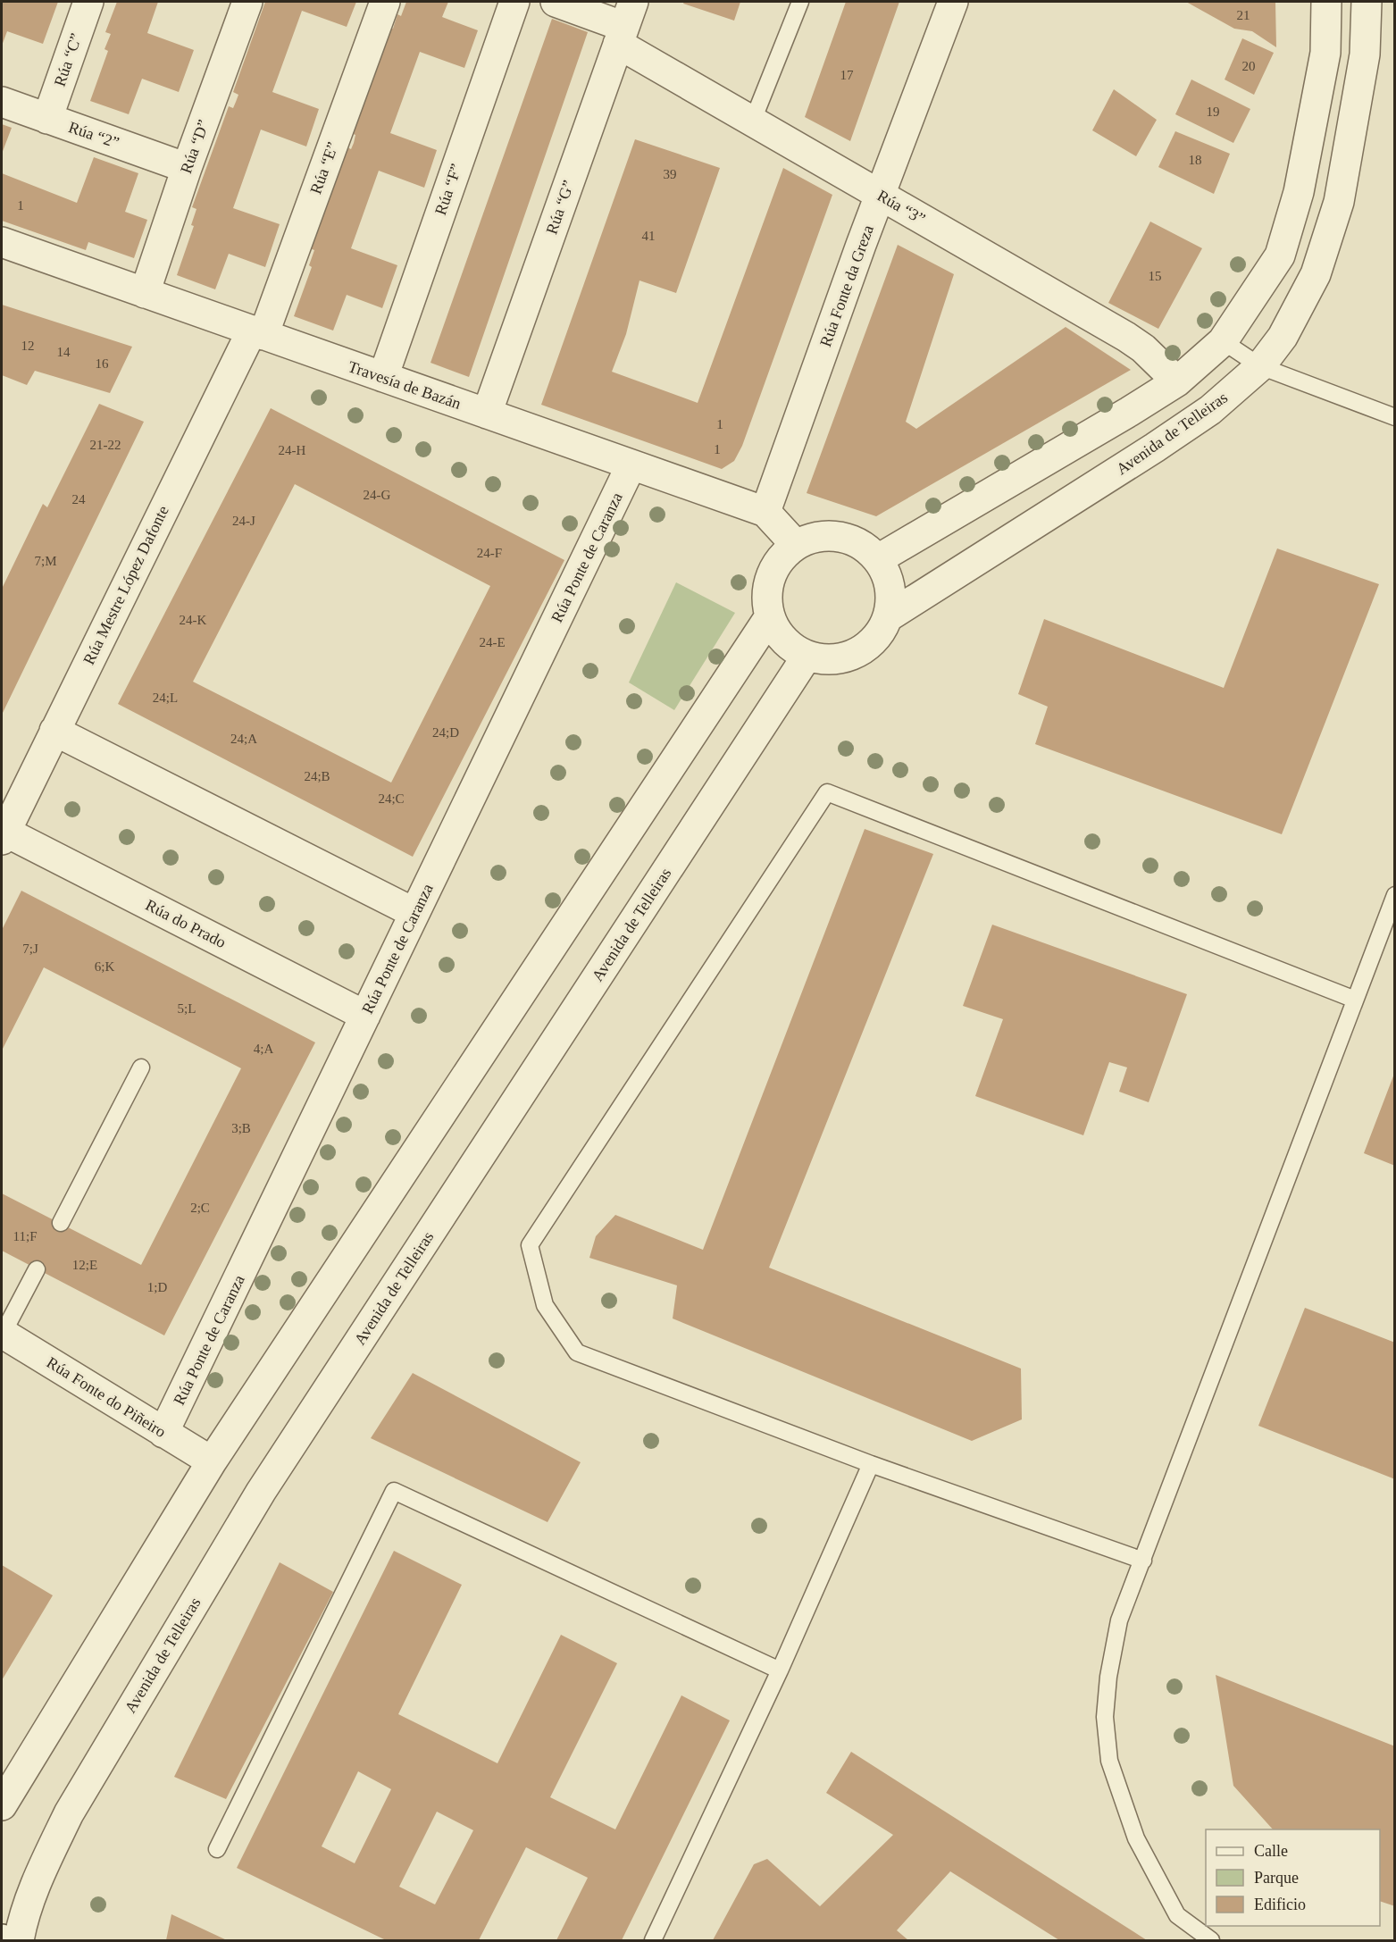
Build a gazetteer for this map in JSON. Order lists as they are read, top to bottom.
{
  "streets": {
    "street": [
      "Rúa “C”",
      "Rúa “2”",
      "Rúa “D”",
      "Rúa “E”",
      "Rúa “F”",
      "Rúa “G”",
      "Rúa “3”",
      "Rúa Fonte da Greza",
      "Travesía de Bazán",
      "Avenida de Telleiras",
      "Rúa Ponte de Caranza",
      "Rúa Mestre López Dafonte",
      "Rúa do Prado",
      "Rúa Fonte do Piñeiro"
    ]
  },
  "crossings": [
    ["Rúa “C”", "Rúa “2”"],
    ["Rúa “2”", "Rúa “D”"],
    ["Rúa “D”", "Travesía de Bazán"],
    ["Rúa “E”", "Travesía de Bazán"],
    ["Rúa “E”", "Rúa Mestre López Dafonte"],
    ["Rúa “F”", "Travesía de Bazán"],
    ["Rúa “G”", "Rúa “3”"],
    ["Rúa “G”", "Travesía de Bazán"],
    ["Rúa “3”", "Rúa Fonte da Greza"],
    ["Rúa Fonte da Greza", "Travesía de Bazán"],
    ["Travesía de Bazán", "Avenida de Telleiras"],
    ["Travesía de Bazán", "Rúa Ponte de Caranza"],
    ["Travesía de Bazán", "Rúa Mestre López Dafonte"],
    ["Rúa Ponte de Caranza", "Rúa do Prado"],
    ["Rúa Ponte de Caranza", "Rúa Fonte do Piñeiro"],
    ["Rúa Mestre López Dafonte", "Rúa do Prado"]
  ],
  "house_numbers": [
    "21",
    "20",
    "17",
    "19",
    "18",
    "39",
    "1",
    "41",
    "15",
    "12",
    "14",
    "16",
    "1",
    "21-22",
    "1",
    "24-H",
    "24-G",
    "24",
    "24-J",
    "24-F",
    "7;M",
    "24-K",
    "24-E",
    "24;L",
    "24;D",
    "24;A",
    "24;B",
    "24;C",
    "7;J",
    "6;K",
    "5;L",
    "4;A",
    "3;B",
    "2;C",
    "11;F",
    "12;E",
    "1;D"
  ],
  "legend": ["Calle", "Parque", "Edificio"]
}
